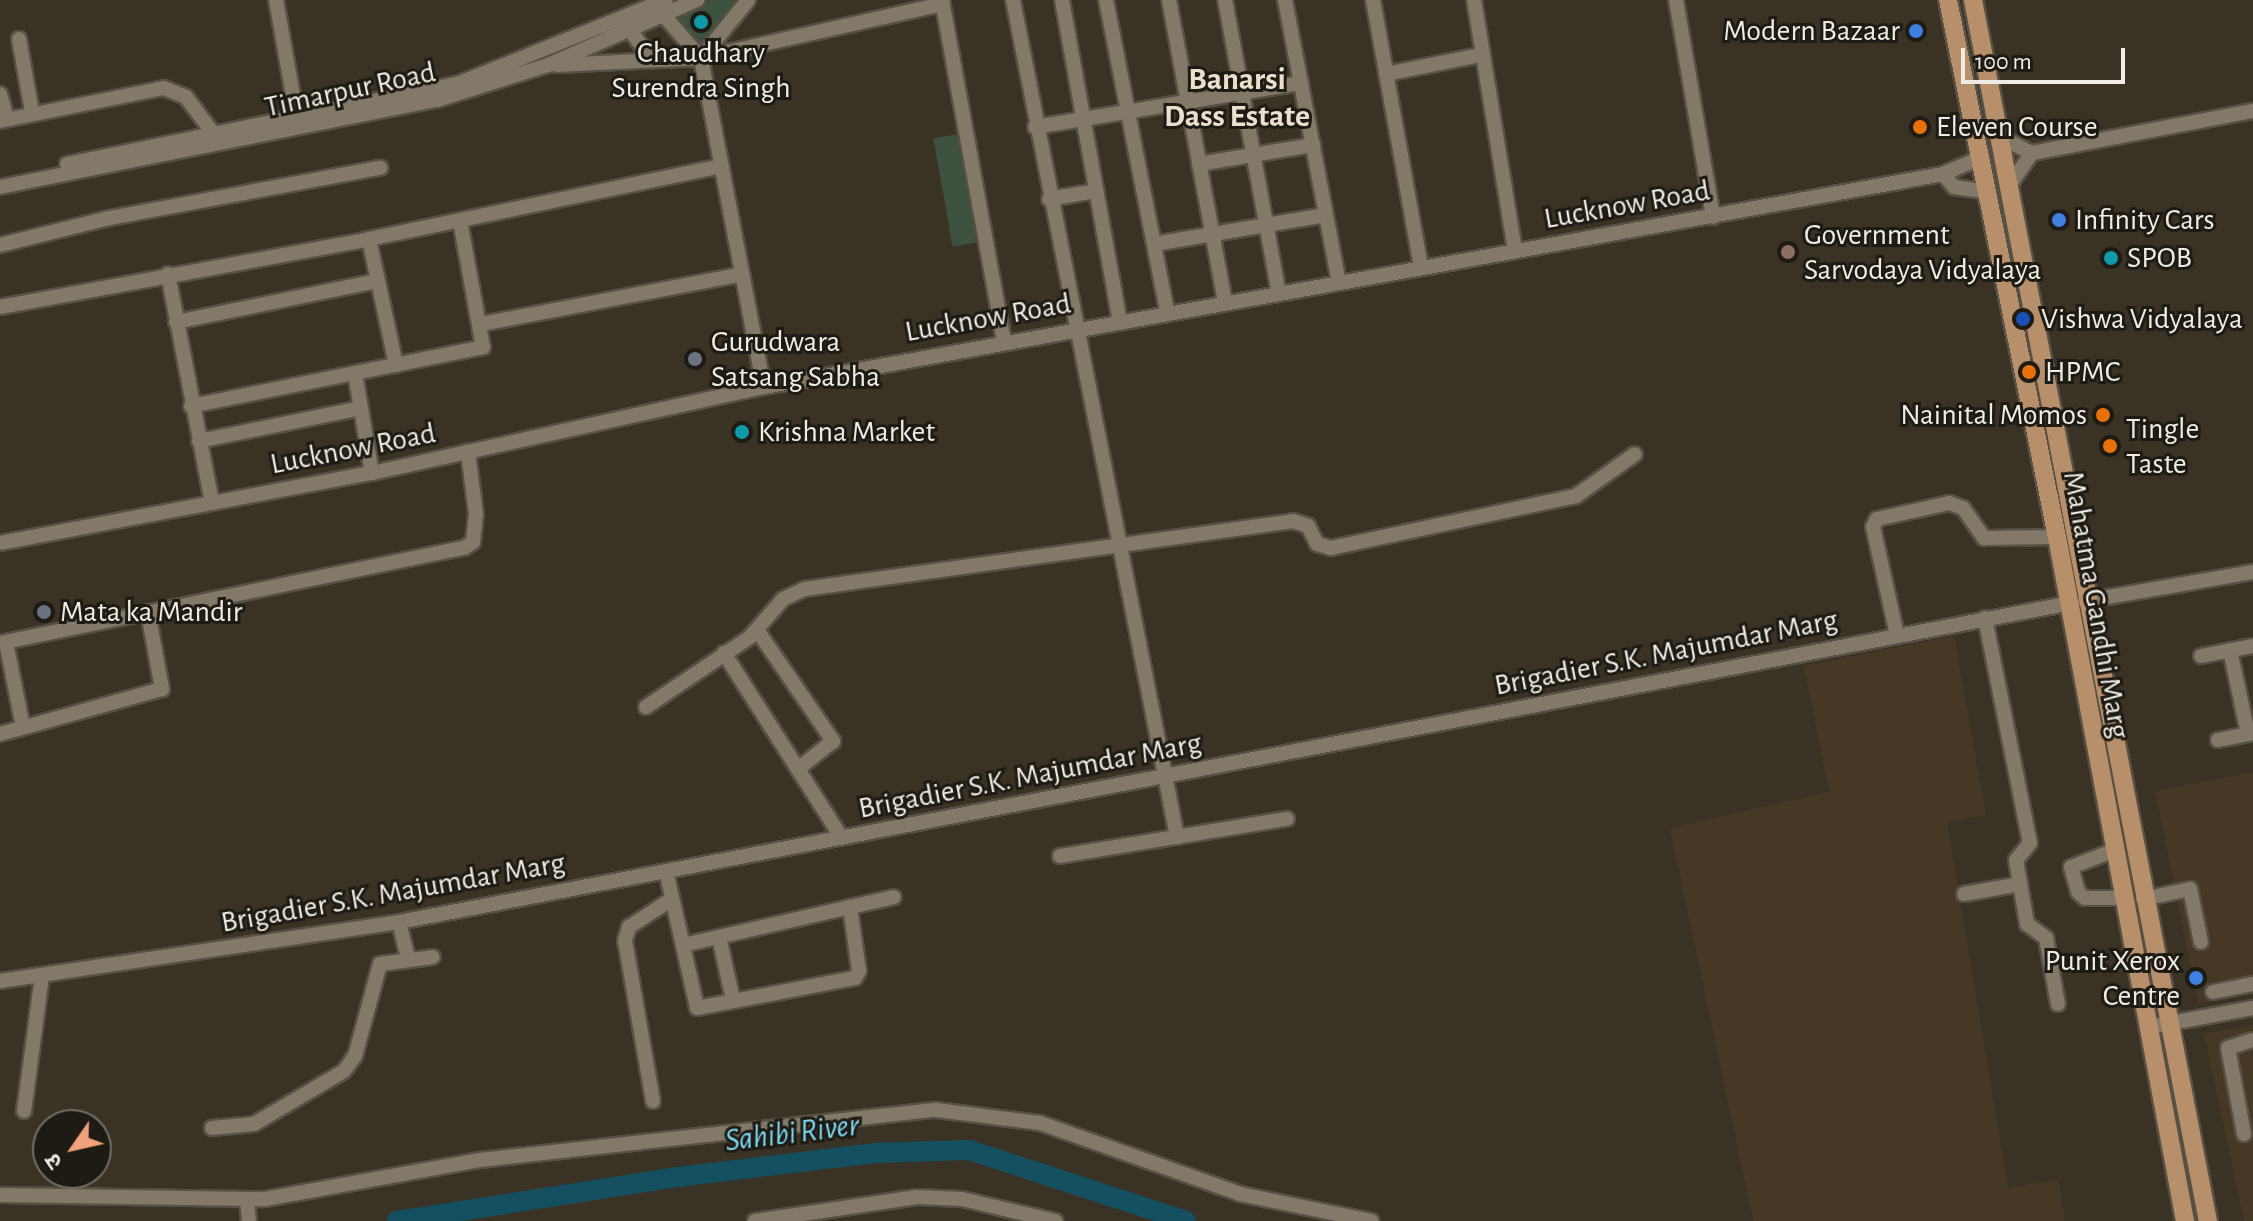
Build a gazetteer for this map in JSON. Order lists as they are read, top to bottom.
{
  "streets": {
    "main road": ["Mahatma Gandhi Marg"],
    "street": ["Timarpur Road", "Lucknow Road", "Brigadier S.K. Majumdar Marg"]
  },
  "crossings": [
    ["Lucknow Road", "Mahatma Gandhi Marg"],
    ["Mahatma Gandhi Marg", "Brigadier S.K. Majumdar Marg"]
  ],
  "districts": ["Banarsi Dass Estate"],
  "water": ["Sahibi River"],
  "places": [
    "Chaudhary Surendra Singh",
    "Modern Bazaar",
    "Eleven Course",
    "Infinity Cars",
    "Government Sarvodaya Vidyalaya",
    "SPOB",
    "Vishwa Vidyalaya",
    "Gurudwara Satsang Sabha",
    "HPMC",
    "Nainital Momos",
    "Krishna Market",
    "Tingle Taste",
    "Mata ka Mandir",
    "Punit Xerox Centre"
  ],
  "scale_bar": "100 m",
  "north": "bottom left"
}
